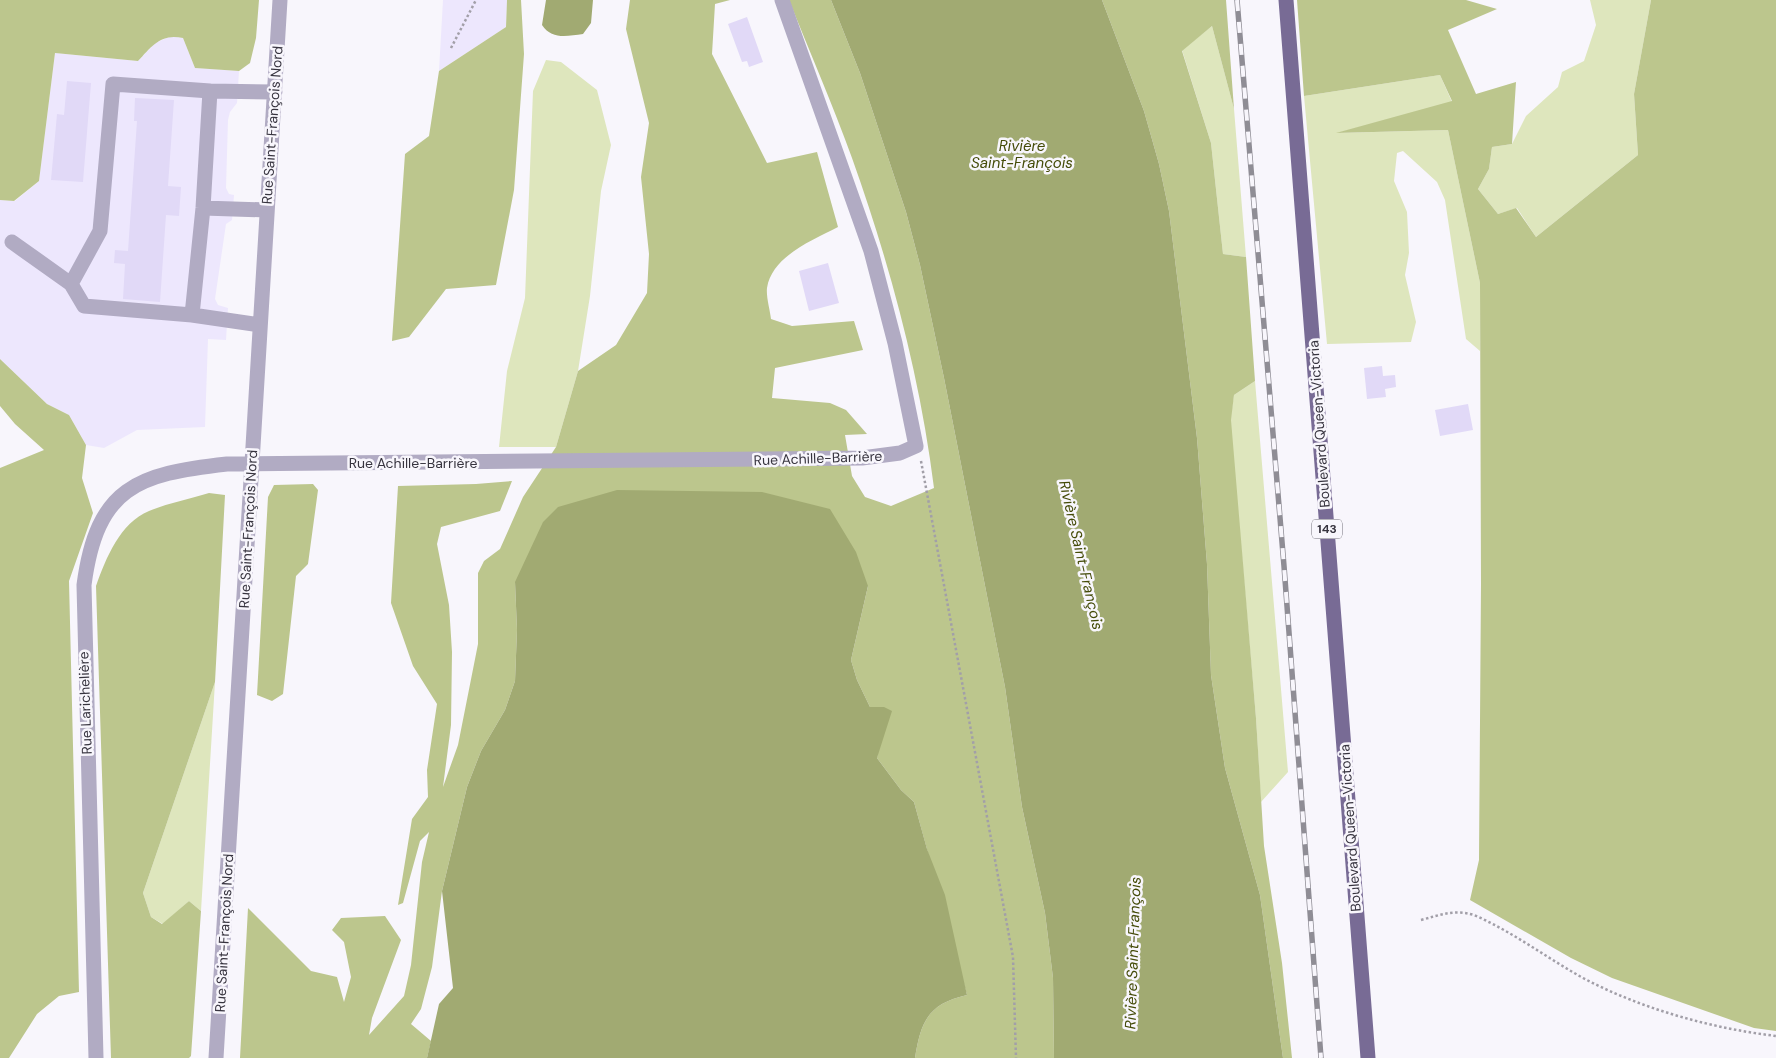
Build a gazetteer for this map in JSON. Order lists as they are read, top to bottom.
{
  "streets": {
    "main road": ["Boulevard Queen-Victoria", "143"],
    "street": ["Rue Saint-François Nord", "Rue Achille-Barrière", "Rue Larichelière"]
  },
  "crossings": [
    ["Rue Saint-François Nord", "Rue Achille-Barrière"],
    ["Rue Saint-François Nord", "Rue Larichelière"],
    ["Rue Achille-Barrière", "Rue Larichelière"]
  ],
  "water": ["Rivière Saint-François"]
}
